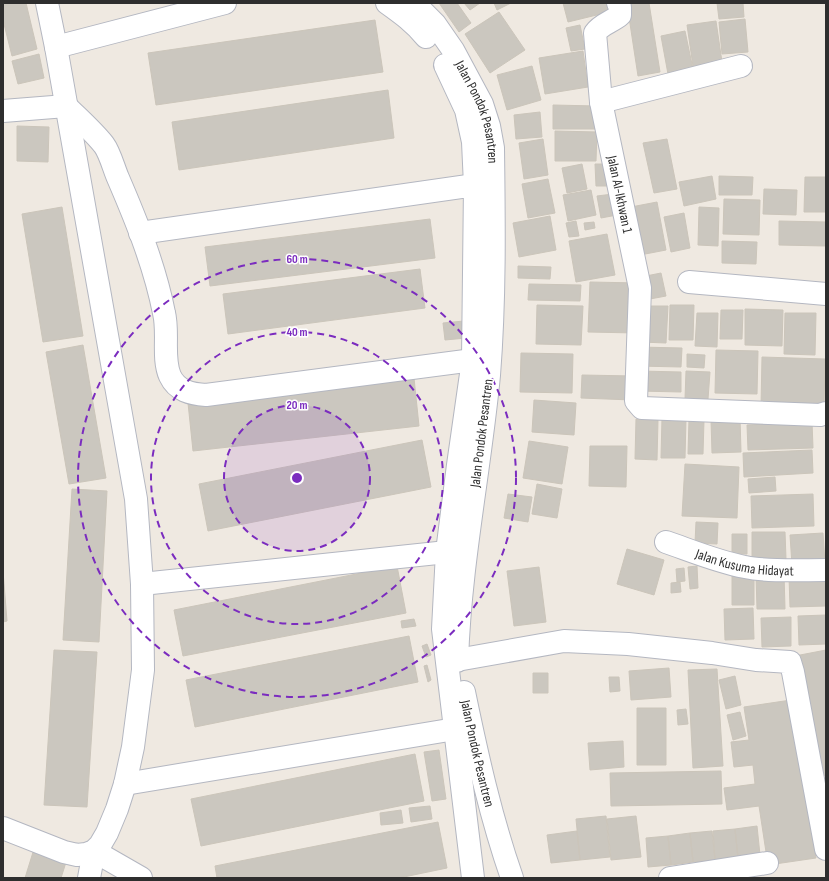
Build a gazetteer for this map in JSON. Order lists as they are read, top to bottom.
{
  "streets": {
    "street": ["Jalan Pondok Pesantren", "Jalan Al-Ikhwan 1", "Jalan Kusuma Hidayat"]
  },
  "rings": ["60 m", "40 m", "20 m"]
}
